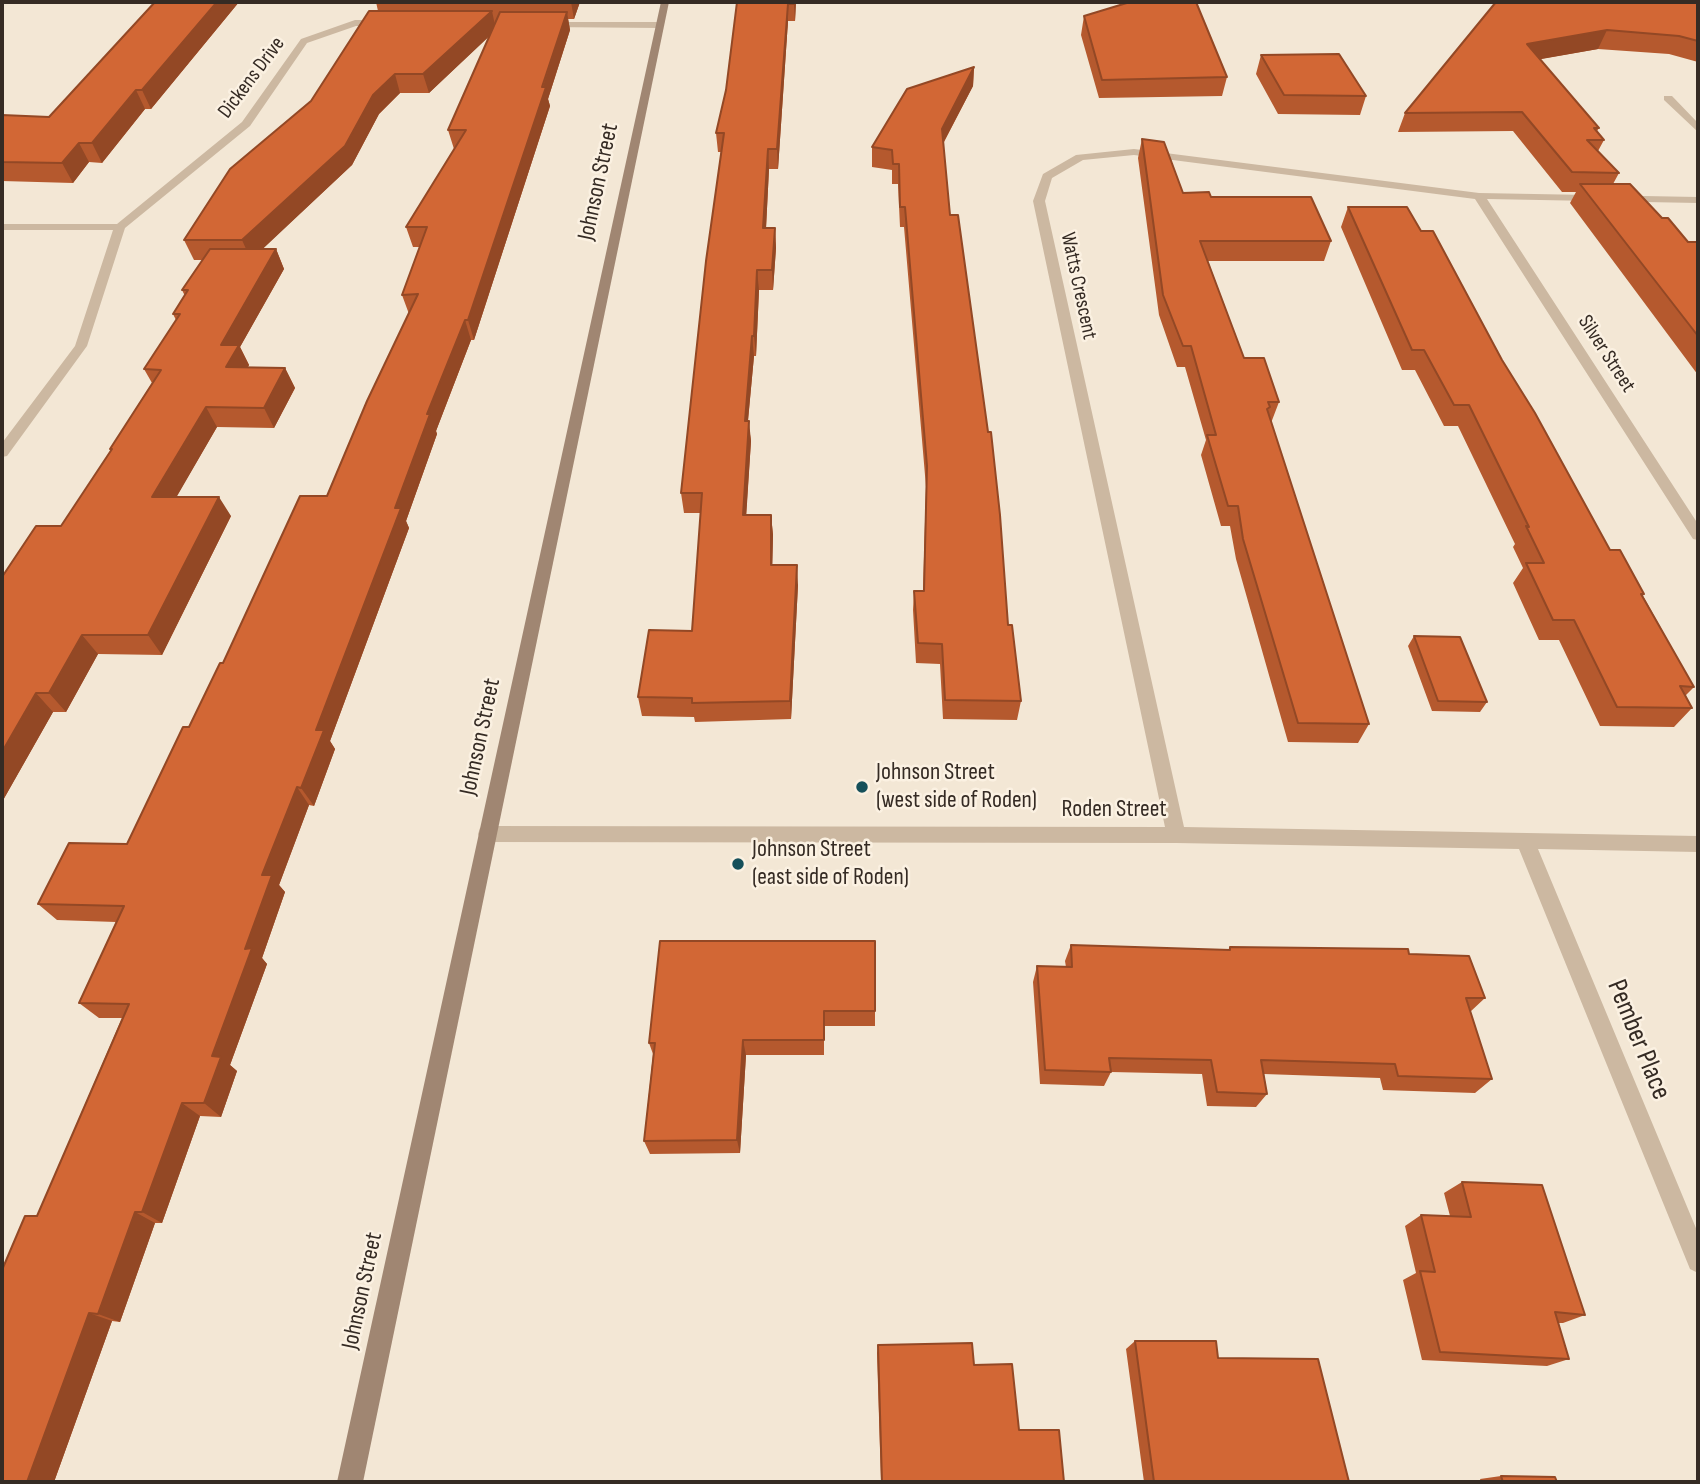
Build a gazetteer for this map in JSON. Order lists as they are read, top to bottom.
{
  "streets": {
    "main road": ["Johnson Street"],
    "street": [
      "Dickens Drive",
      "Watts Crescent",
      "Silver Street",
      "Roden Street",
      "Pember Place"
    ]
  },
  "crossings": [
    ["Johnson Street", "Roden Street"],
    ["Watts Crescent", "Silver Street"],
    ["Watts Crescent", "Roden Street"],
    ["Roden Street", "Pember Place"]
  ],
  "places": ["Johnson Street (west side of Roden)", "Johnson Street (east side of Roden)"]
}
